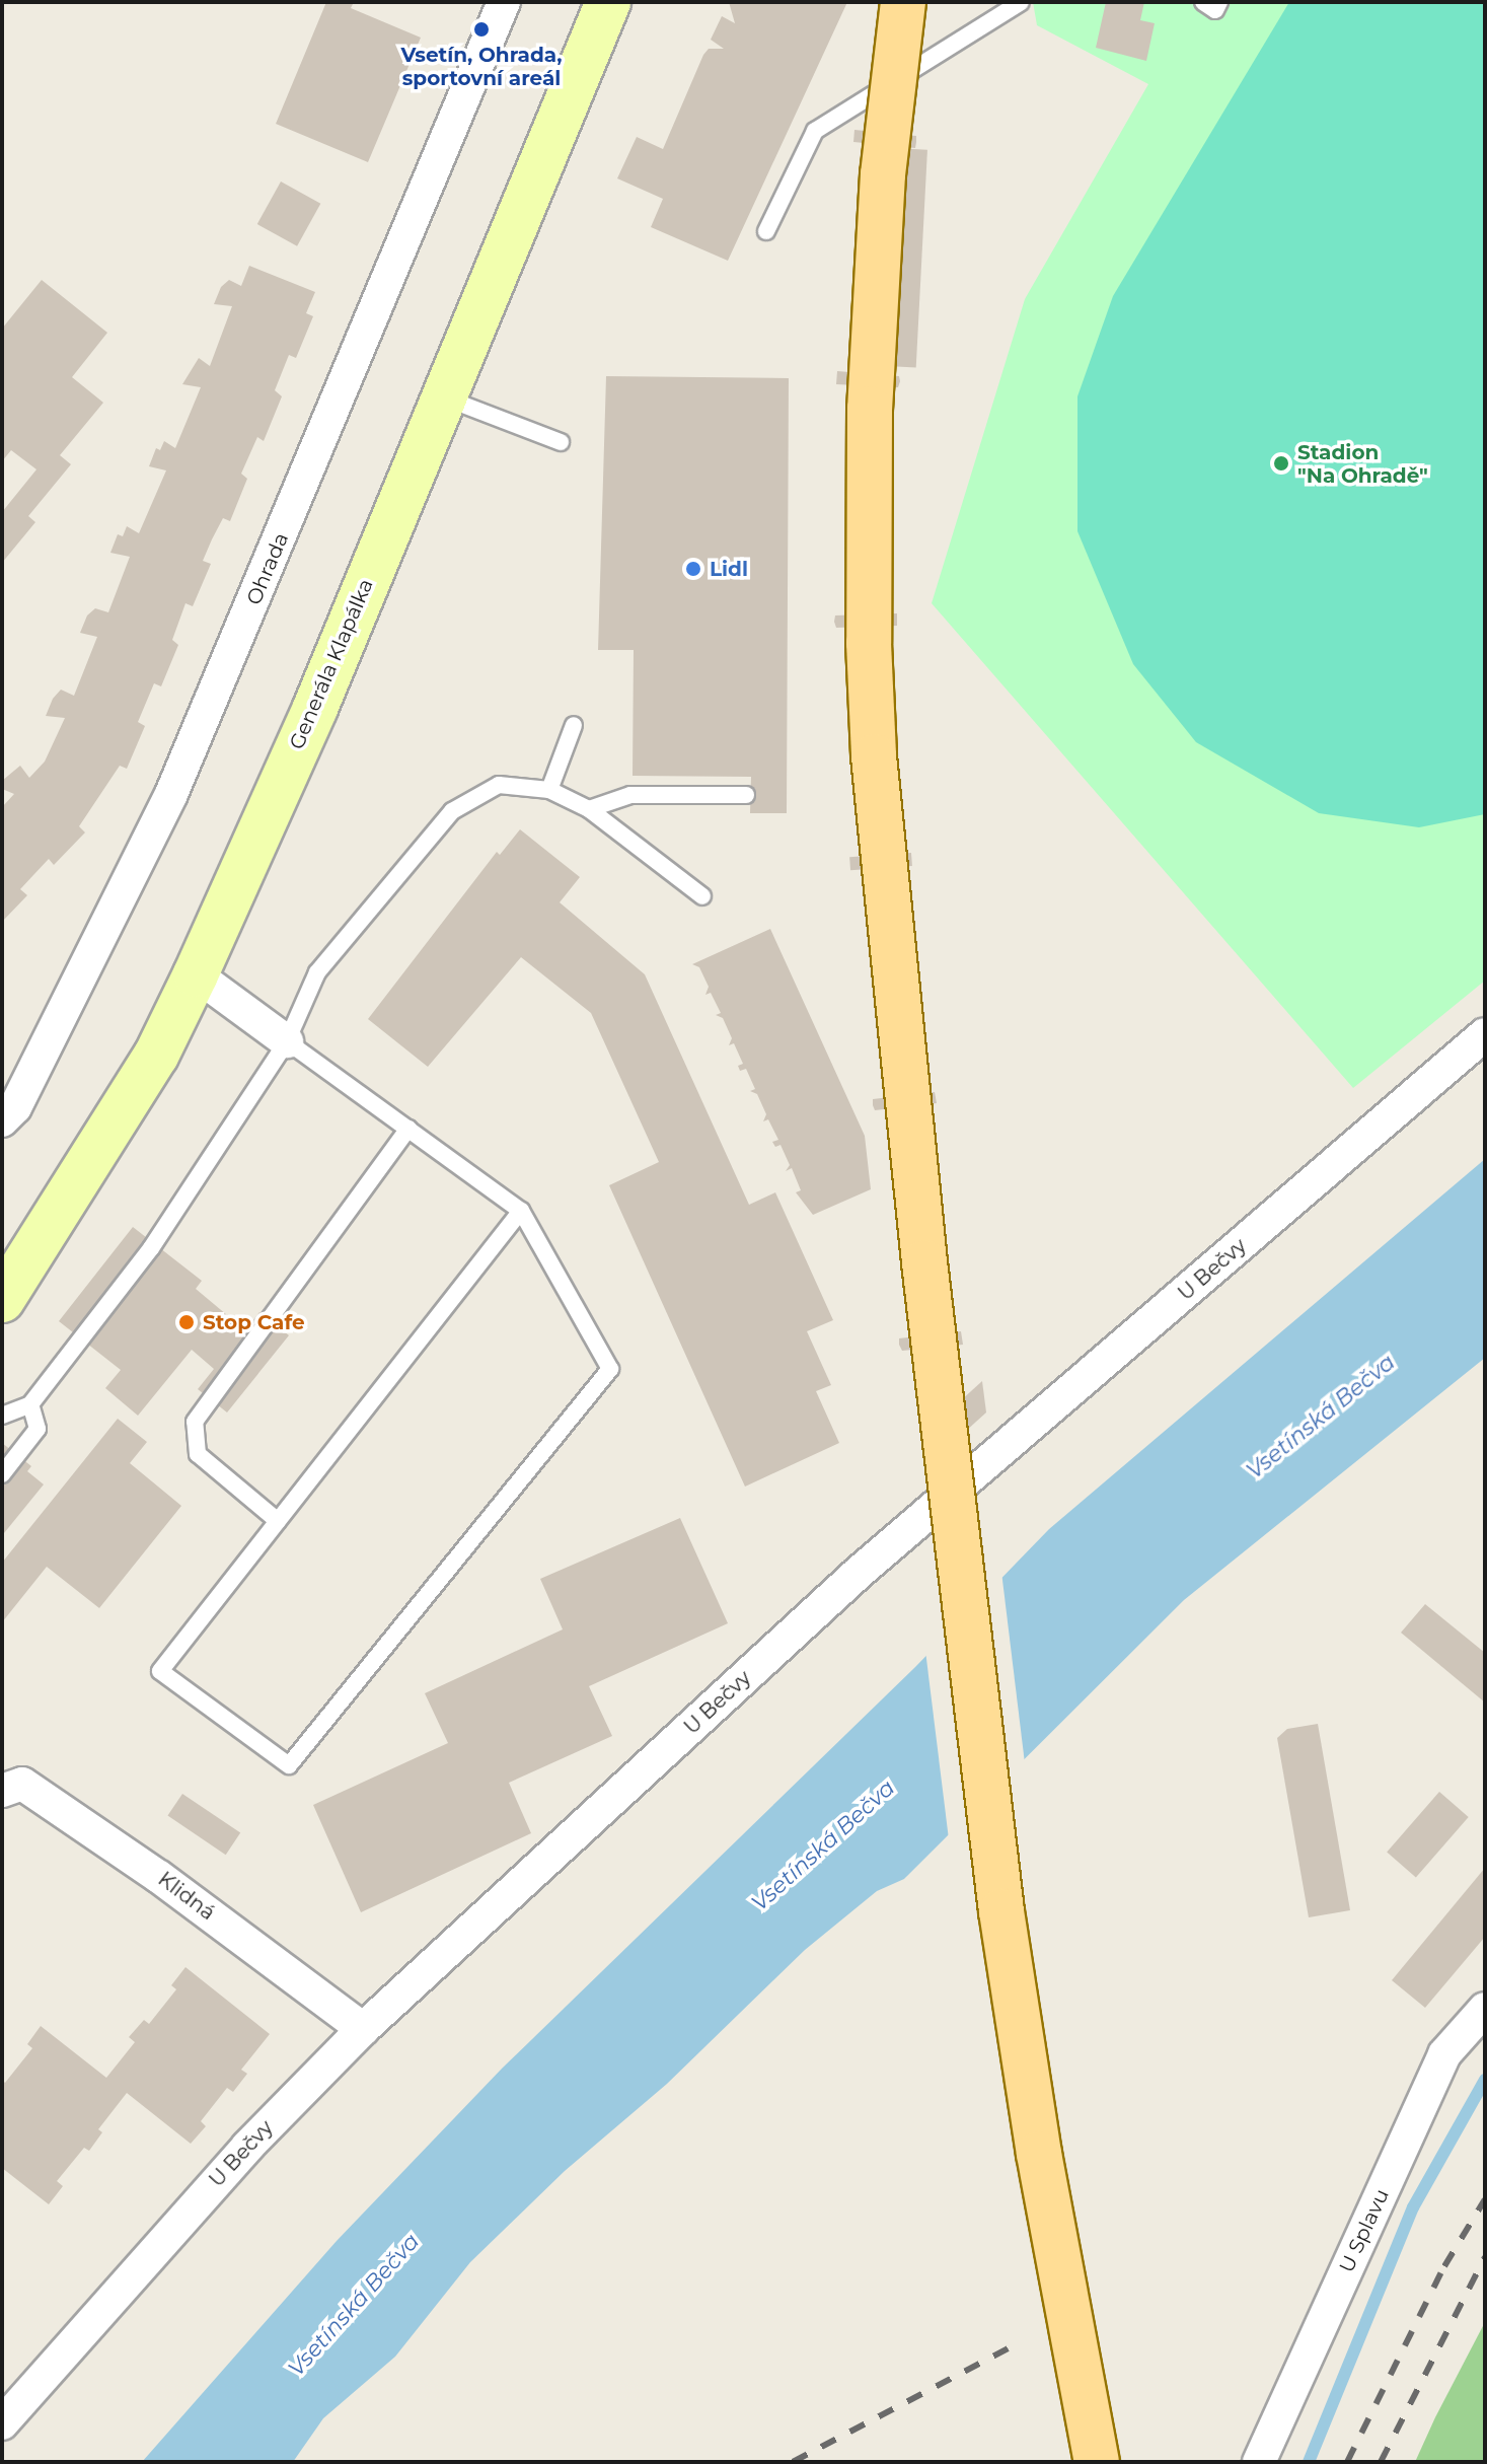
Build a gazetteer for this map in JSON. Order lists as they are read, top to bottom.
{
  "streets": {
    "street": [
      "Ohrada",
      "Generála Klapálka",
      "U Bečvy",
      "Klidná",
      "U Splavu"
    ]
  },
  "crossings": [
    ["U Bečvy", "Klidná"]
  ],
  "water": ["Vsetínská Bečva"],
  "places": [
    "Vsetín, Ohrada, sportovní areál",
    "Stadion \"Na Ohradě\"",
    "Lidl",
    "Stop Cafe"
  ]
}
